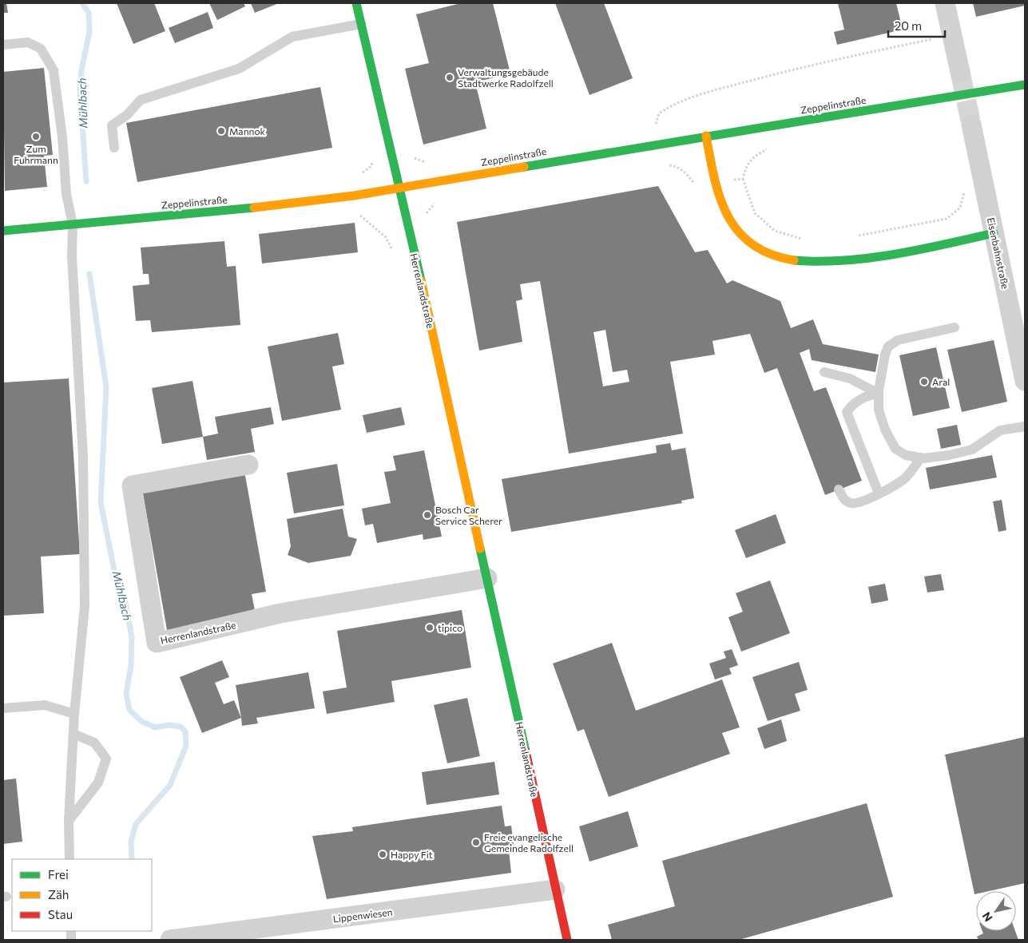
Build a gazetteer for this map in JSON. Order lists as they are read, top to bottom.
{
  "streets": {
    "main road": ["Zeppelinstraße", "Herrenlandstraße"],
    "street": ["Eisenbahnstraße", "Lippenwiesen"]
  },
  "crossings": [
    ["Zeppelinstraße", "Herrenlandstraße"],
    ["Herrenlandstraße", "Lippenwiesen"]
  ],
  "water": ["Mühlbach"],
  "places": [
    "Verwaltungsgebäude Stadtwerke Radolfzell",
    "Mannok",
    "Zum Fuhrmann",
    "Aral",
    "Bosch Car Service Scherer",
    "tipico",
    "Freie evangelische Gemeinde Radolfzell",
    "Happy Fit"
  ],
  "legend": ["Frei", "Zäh", "Stau"],
  "scale_bar": "20 m",
  "north": "bottom left"
}
